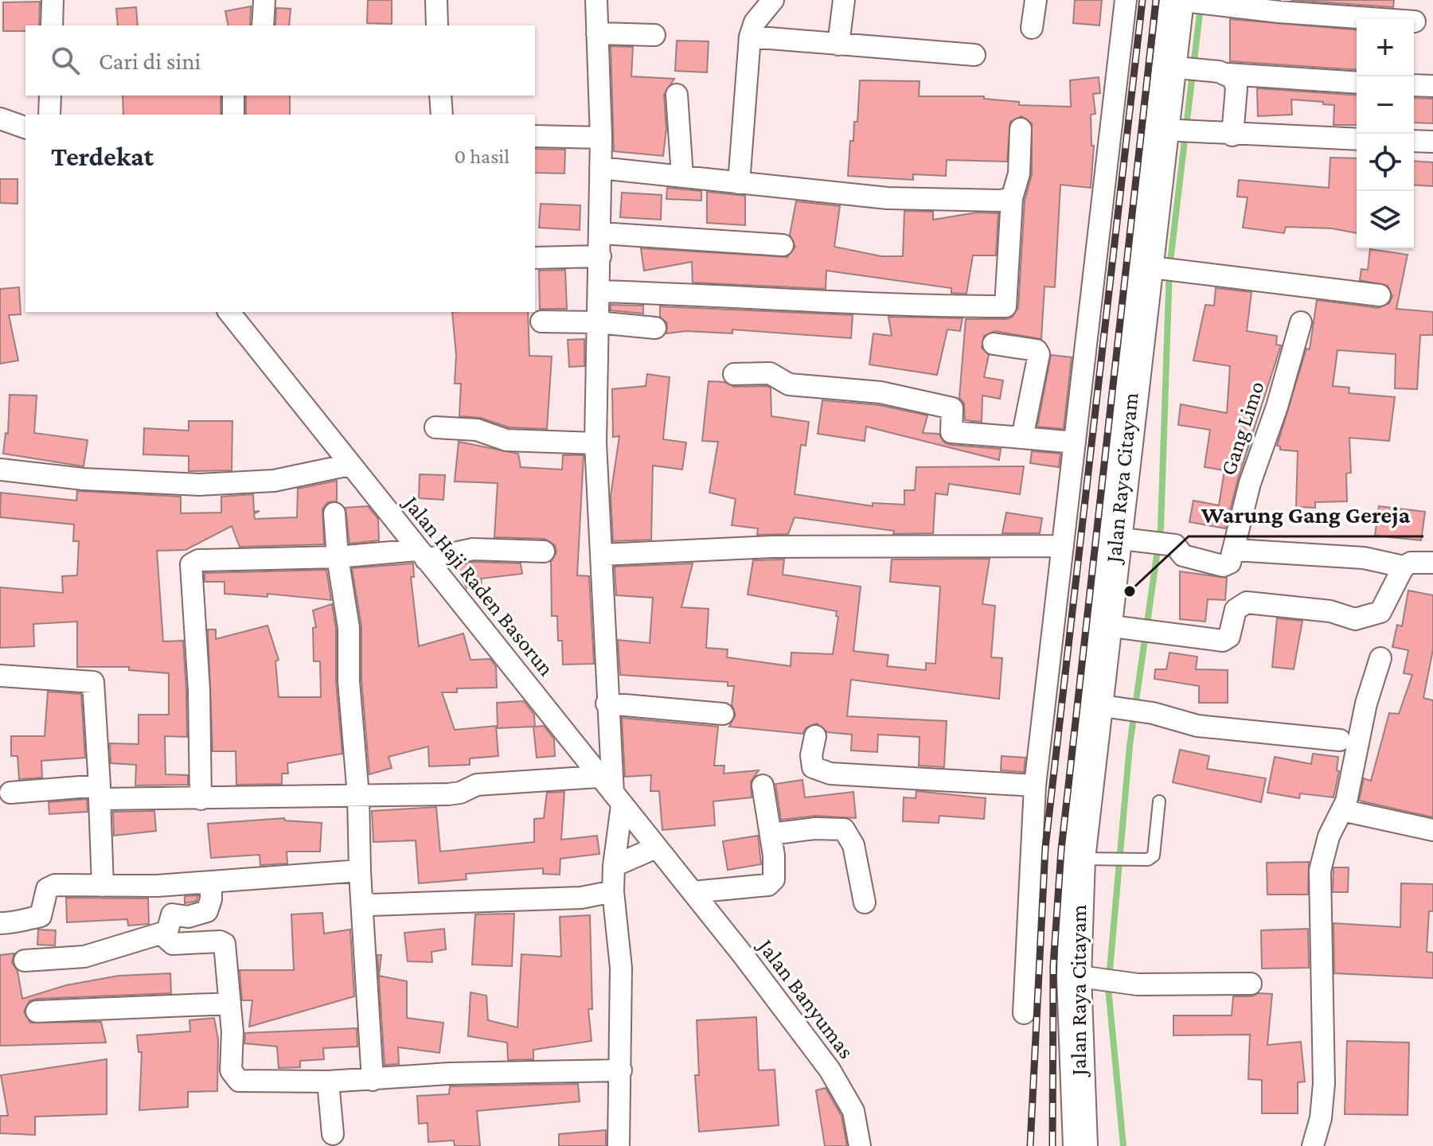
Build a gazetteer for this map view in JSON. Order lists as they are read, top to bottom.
{
  "streets": {
    "main road": ["Jalan Raya Citayam"],
    "street": ["Gang Limo", "Jalan Haji Raden Basorun", "Jalan Banyumas"]
  },
  "crossings": [
    ["Jalan Haji Raden Basorun", "Jalan Banyumas"]
  ],
  "places": ["Warung Gang Gereja"],
  "page": {
    "map_buttons": ["+", "−"],
    "search": "Cari di sini",
    "heading": ["Terdekat", "0 hasil"]
  }
}
